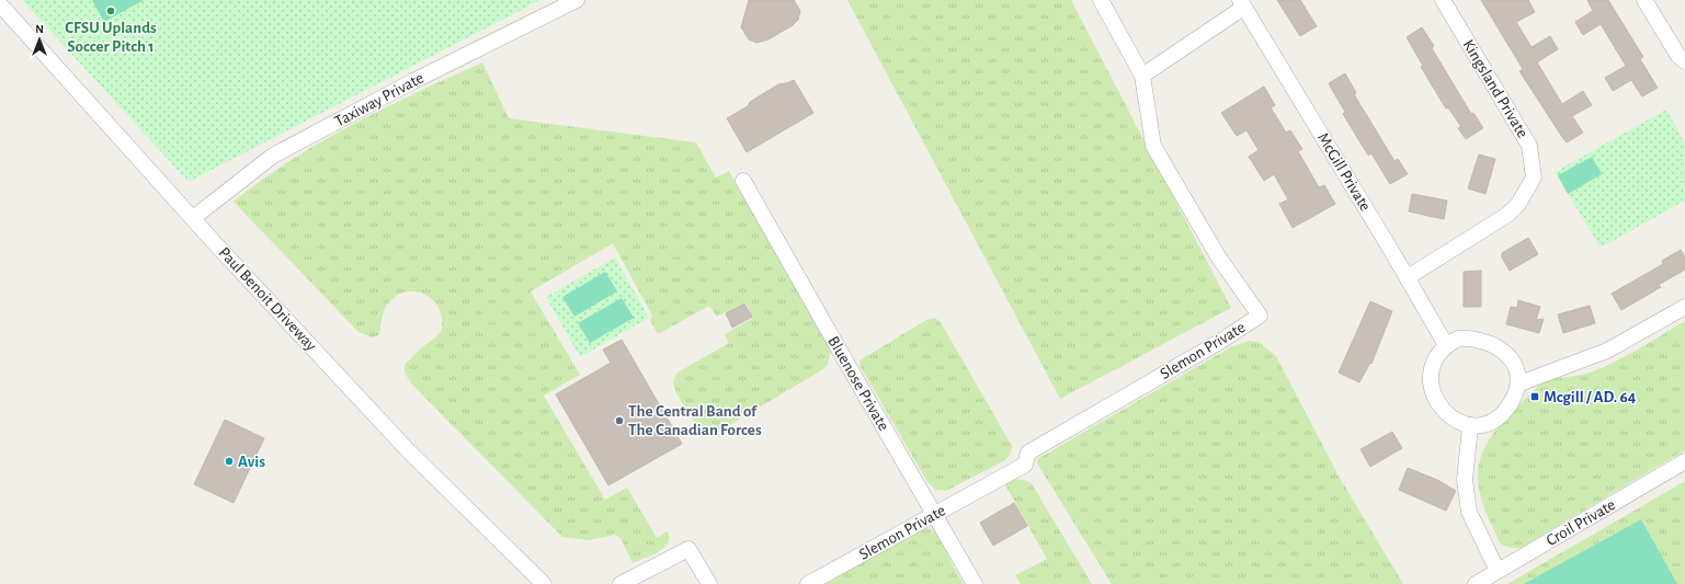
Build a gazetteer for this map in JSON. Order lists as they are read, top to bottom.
{
  "streets": {
    "street": [
      "Kingsland Private",
      "Taxiway Private",
      "McGill Private",
      "Paul Benoit Driveway",
      "Slemon Private",
      "Bluenose Private",
      "Croil Private"
    ]
  },
  "crossings": [
    ["Kingsland Private", "McGill Private"],
    ["Taxiway Private", "Paul Benoit Driveway"],
    ["Slemon Private", "Bluenose Private"]
  ],
  "places": {
    "other": ["CFSU Uplands Soccer Pitch 1", "The Central Band of The Canadian Forces", "Avis"],
    "transit": ["Mcgill / AD. 64"]
  },
  "north": "top"
}
